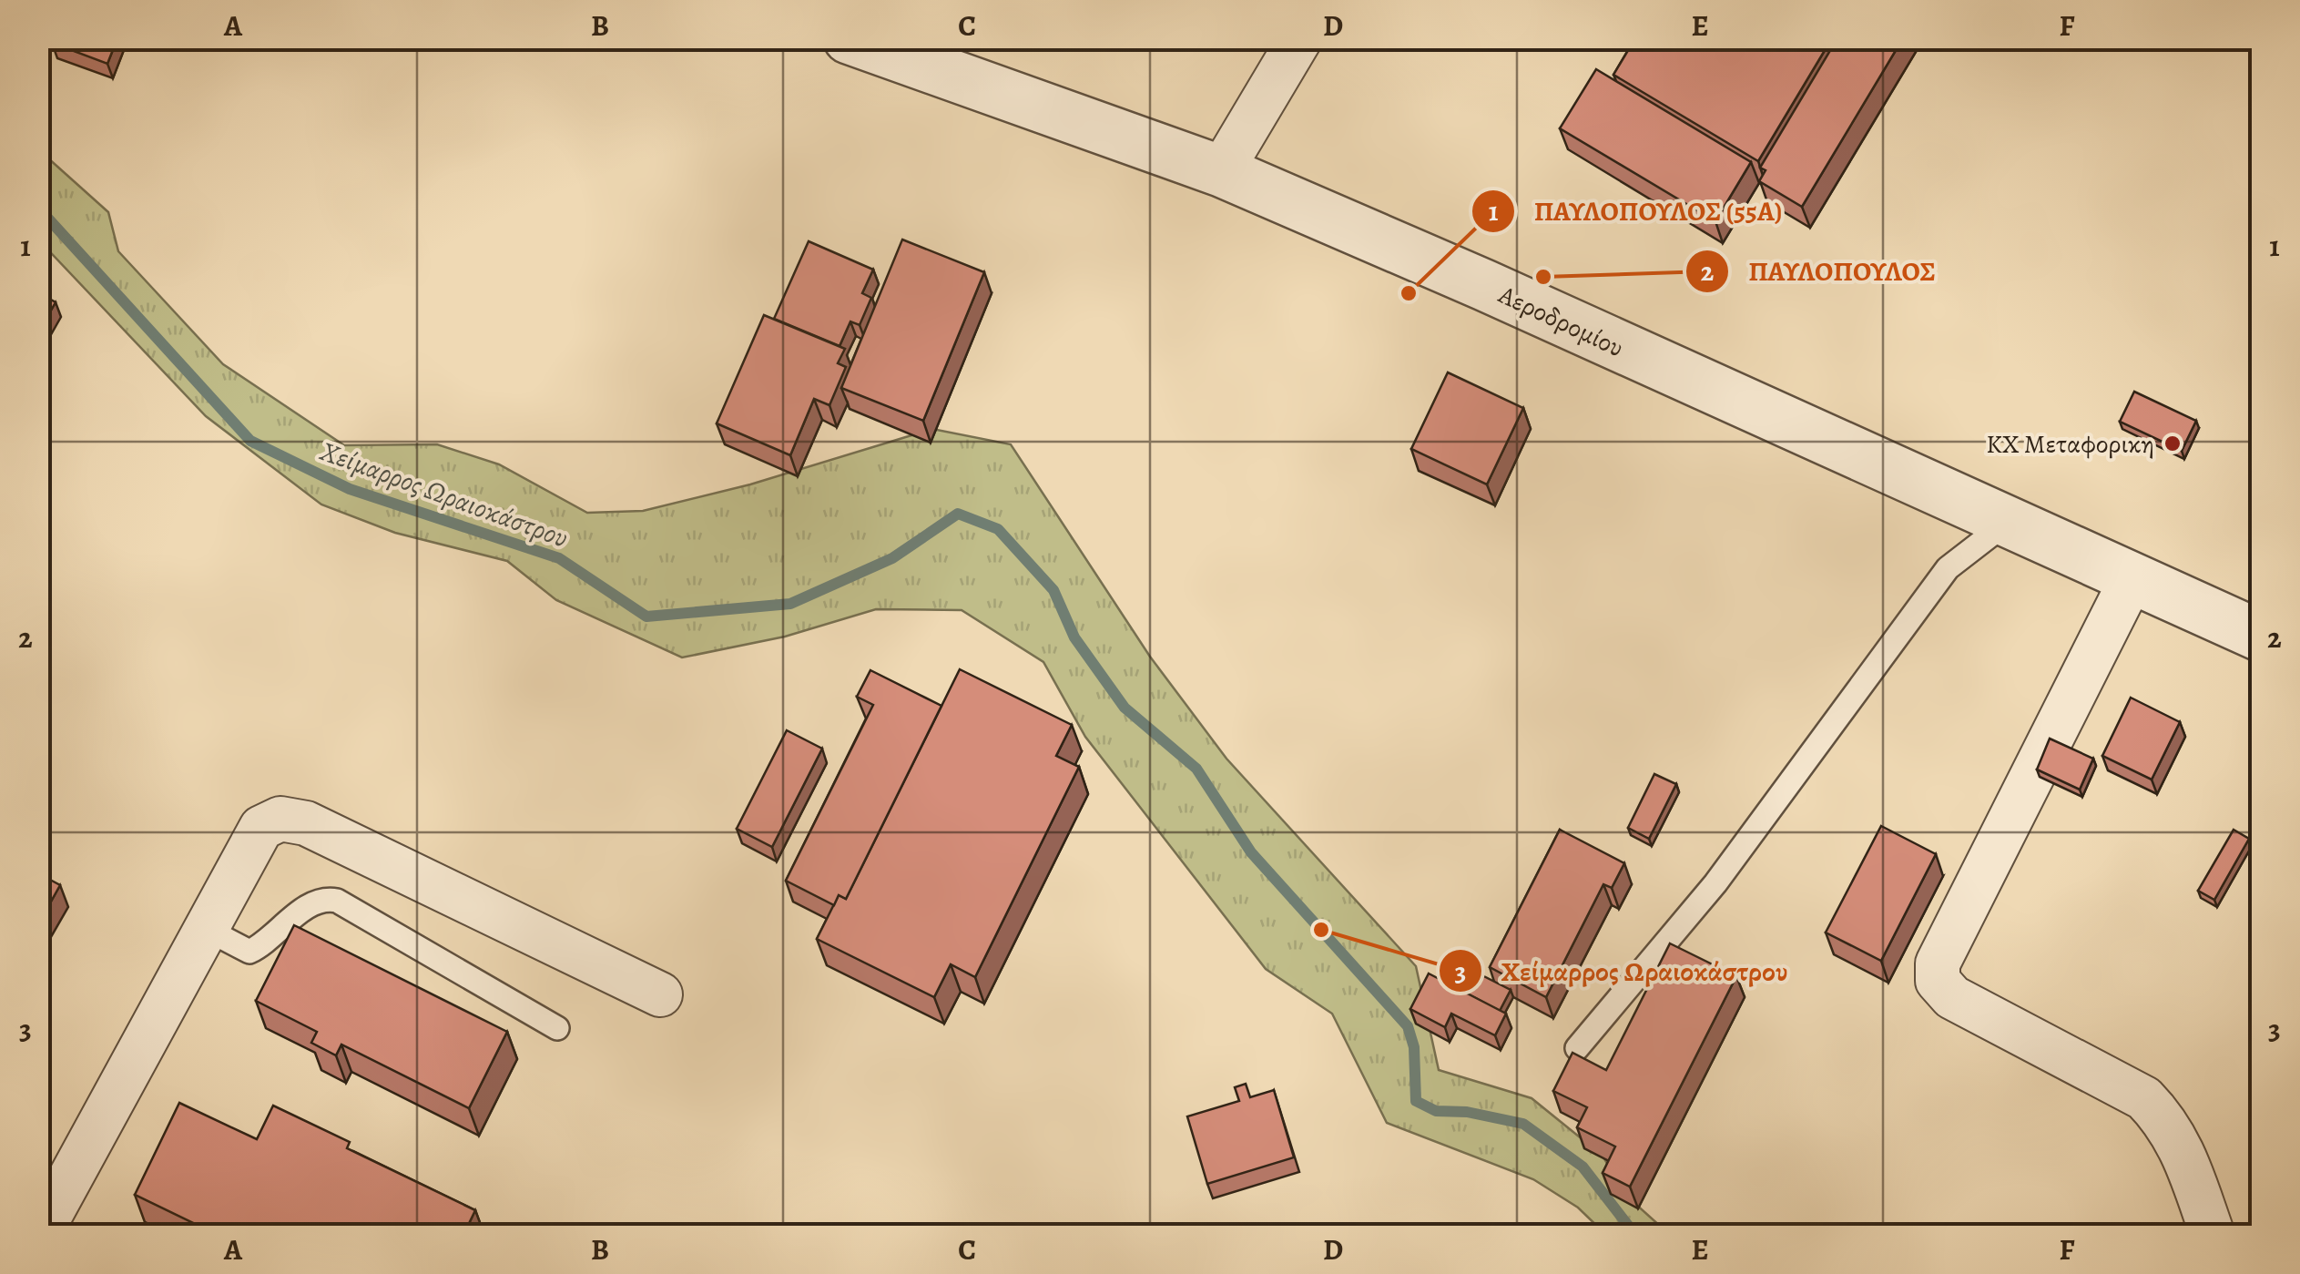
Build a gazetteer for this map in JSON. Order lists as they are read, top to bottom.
{
  "streets": {
    "street": ["Αεροδρομίου"]
  },
  "water": ["Χείμαρρος Ωραιοκάστρου"],
  "places": [
    "ΠΑΥΛΟΠΟΥΛΟΣ",
    "ΠΑΥΛΟΠΟΥΛΟΣ (55Α)",
    "ΚΧ Μεταφορικη",
    "Χείμαρρος Ωραιοκάστρου"
  ],
  "grid": {
    "columns": [
      "A",
      "B",
      "C",
      "D",
      "E",
      "F"
    ],
    "rows": ["1", "2", "3"]
  }
}
